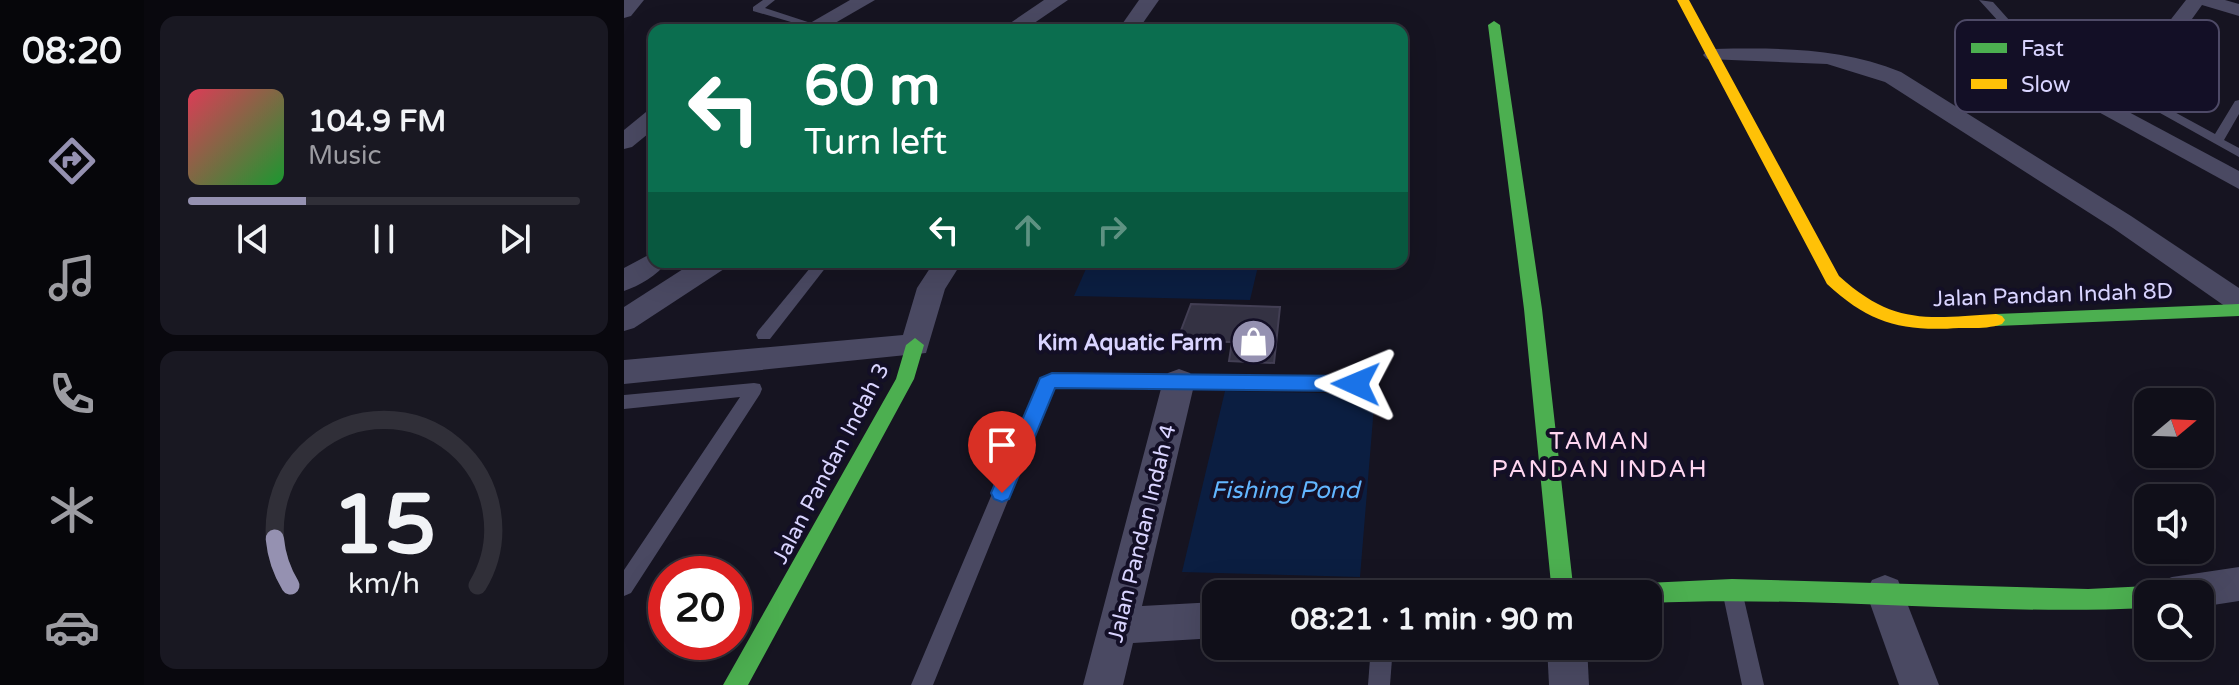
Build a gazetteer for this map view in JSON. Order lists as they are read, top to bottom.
{
  "streets": {
    "street": ["Jalan Pandan Indah 8D", "Jalan Pandan Indah 3", "Jalan Pandan Indah 4"]
  },
  "districts": ["TAMAN PANDAN INDAH"],
  "water": ["Fishing Pond"],
  "places": {
    "shop": ["Kim Aquatic Farm"]
  },
  "legend": ["Fast", "Slow"],
  "north": "right",
  "page": {
    "tabs": "08:20",
    "turn": ["60 m", "Turn left"],
    "song": ["104.9 FM", "Music"],
    "limit": "20",
    "trip": "08:21 · 1 min · 90 m",
    "gauge": ["15", "km/h"]
  }
}
